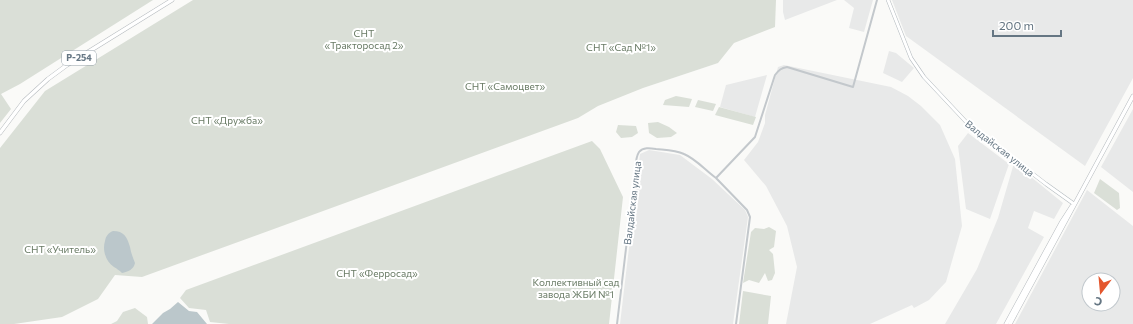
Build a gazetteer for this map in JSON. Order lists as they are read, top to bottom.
{
  "streets": {
    "main road": ["Р-254"],
    "street": ["Валдайская улица"]
  },
  "parks": [
    "СНТ «Тракторосад 2»",
    "СНТ «Сад №1»",
    "СНТ «Самоцвет»",
    "СНТ «Дружба»",
    "СНТ «Учитель»",
    "СНТ «Ферросад»",
    "Коллективный сад завода ЖБИ №1"
  ],
  "scale_bar": "200 m",
  "north": "bottom"
}
